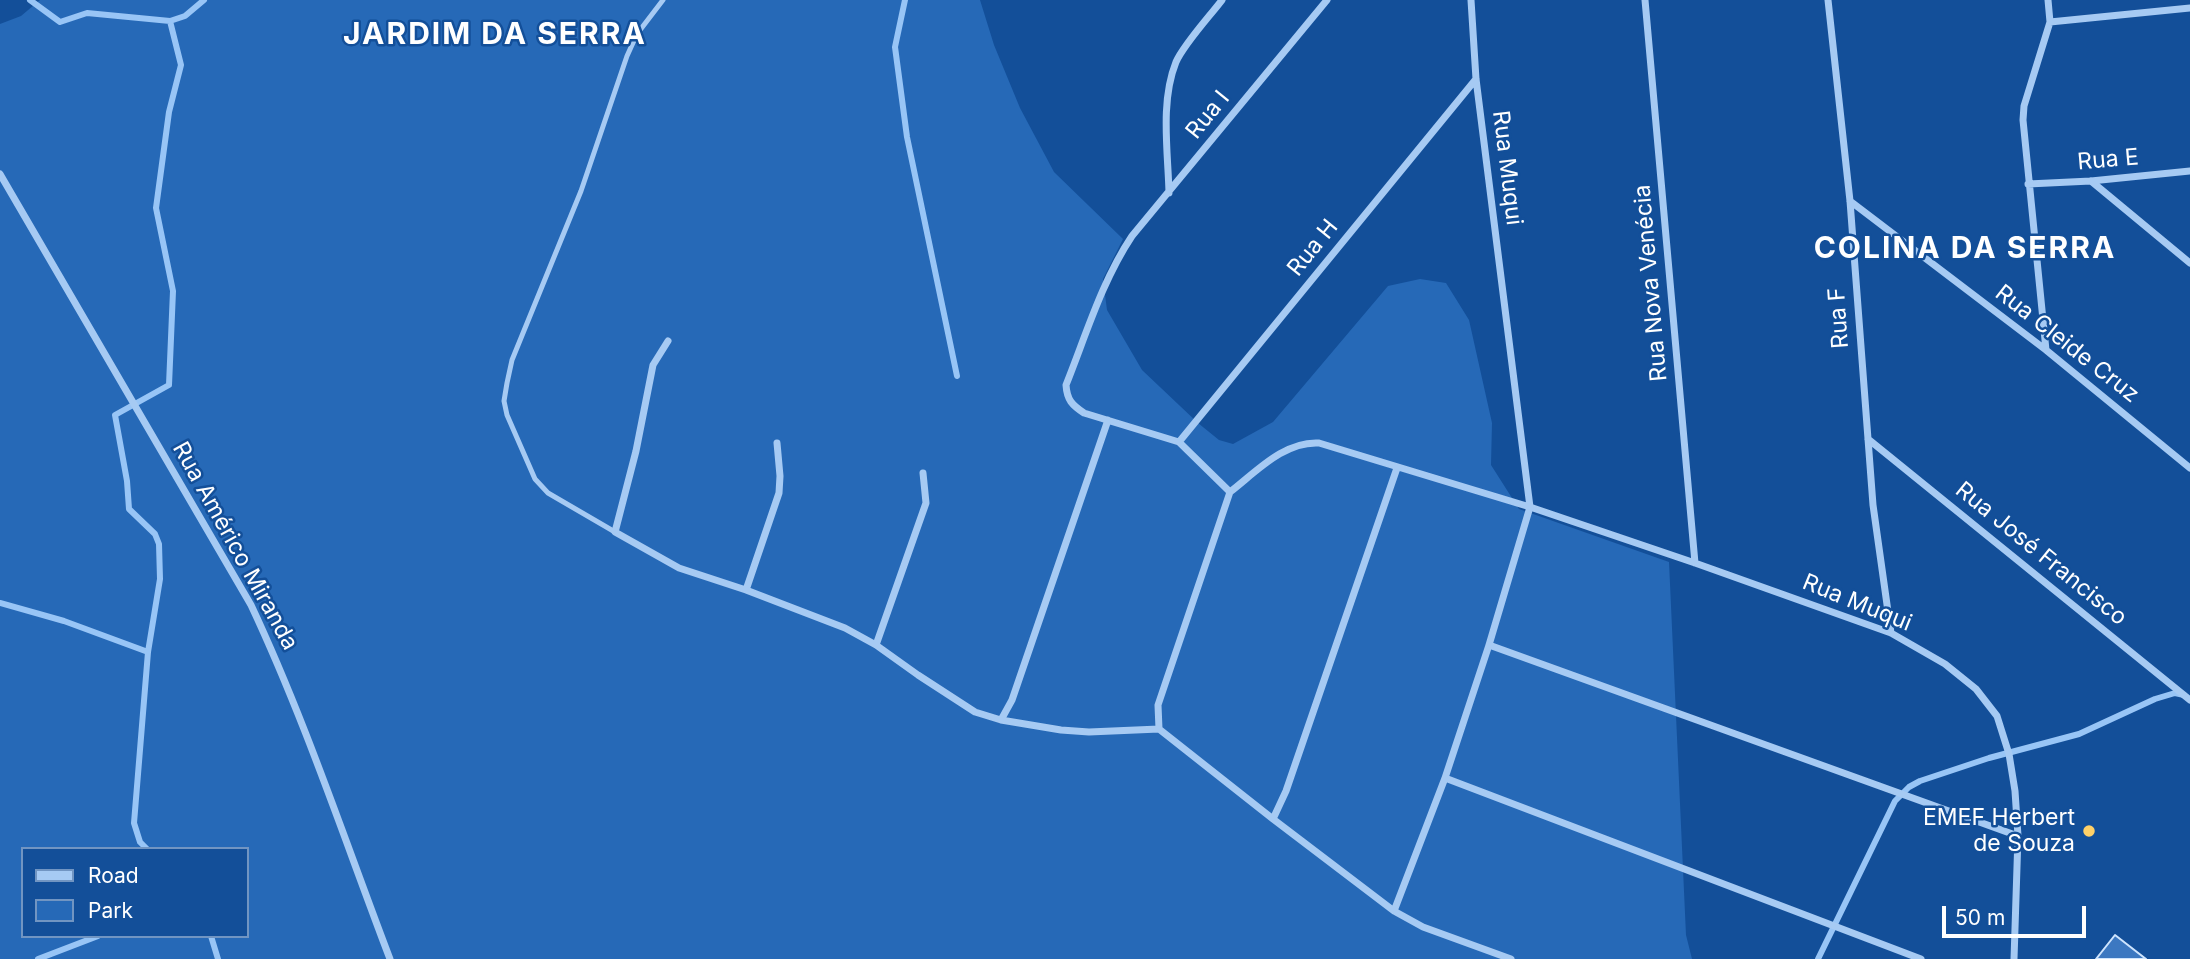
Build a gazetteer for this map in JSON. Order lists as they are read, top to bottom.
{
  "streets": {
    "street": [
      "Rua I",
      "Rua E",
      "Rua Muqui",
      "Rua H",
      "Rua Nova Venécia",
      "Rua F",
      "Rua Cleide Cruz",
      "Rua Américo Miranda",
      "Rua José Francisco"
    ]
  },
  "crossings": [
    ["Rua Muqui", "Rua H"],
    ["Rua Muqui", "Rua Nova Venécia"],
    ["Rua Muqui", "Rua F"],
    ["Rua F", "Rua Cleide Cruz"],
    ["Rua F", "Rua José Francisco"]
  ],
  "districts": ["JARDIM DA SERRA", "COLINA DA SERRA"],
  "places": ["EMEF Herbert de Souza"],
  "legend": ["Road", "Park"],
  "scale_bar": "50 m"
}
